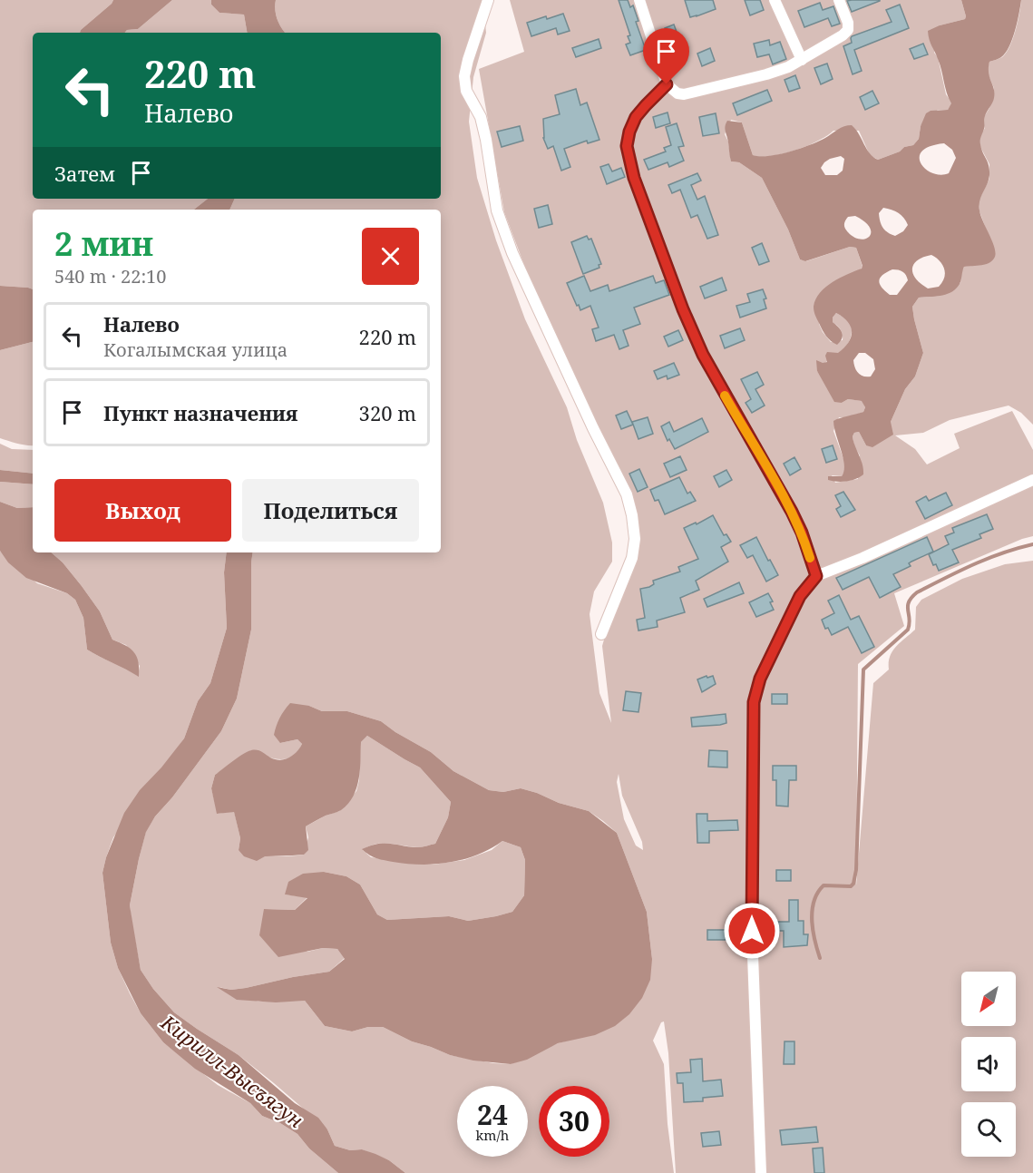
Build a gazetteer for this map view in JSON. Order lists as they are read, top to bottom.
{
  "water": ["Кирилл-Высъягун"],
  "north": "bottom left",
  "page": {
    "turn": ["220 m", "Налево"],
    "then": "Затем",
    "heading": ["2 мин", "540 m · 22:10"],
    "list": [
      {
        "name": "Налево",
        "note": "Когалымская улица",
        "value": "220 m"
      },
      {
        "name": "Пункт назначения",
        "value": "320 m"
      }
    ],
    "buttons": ["Выход", "Поделиться"],
    "speed": "24 km/h",
    "limit": "30"
  }
}
